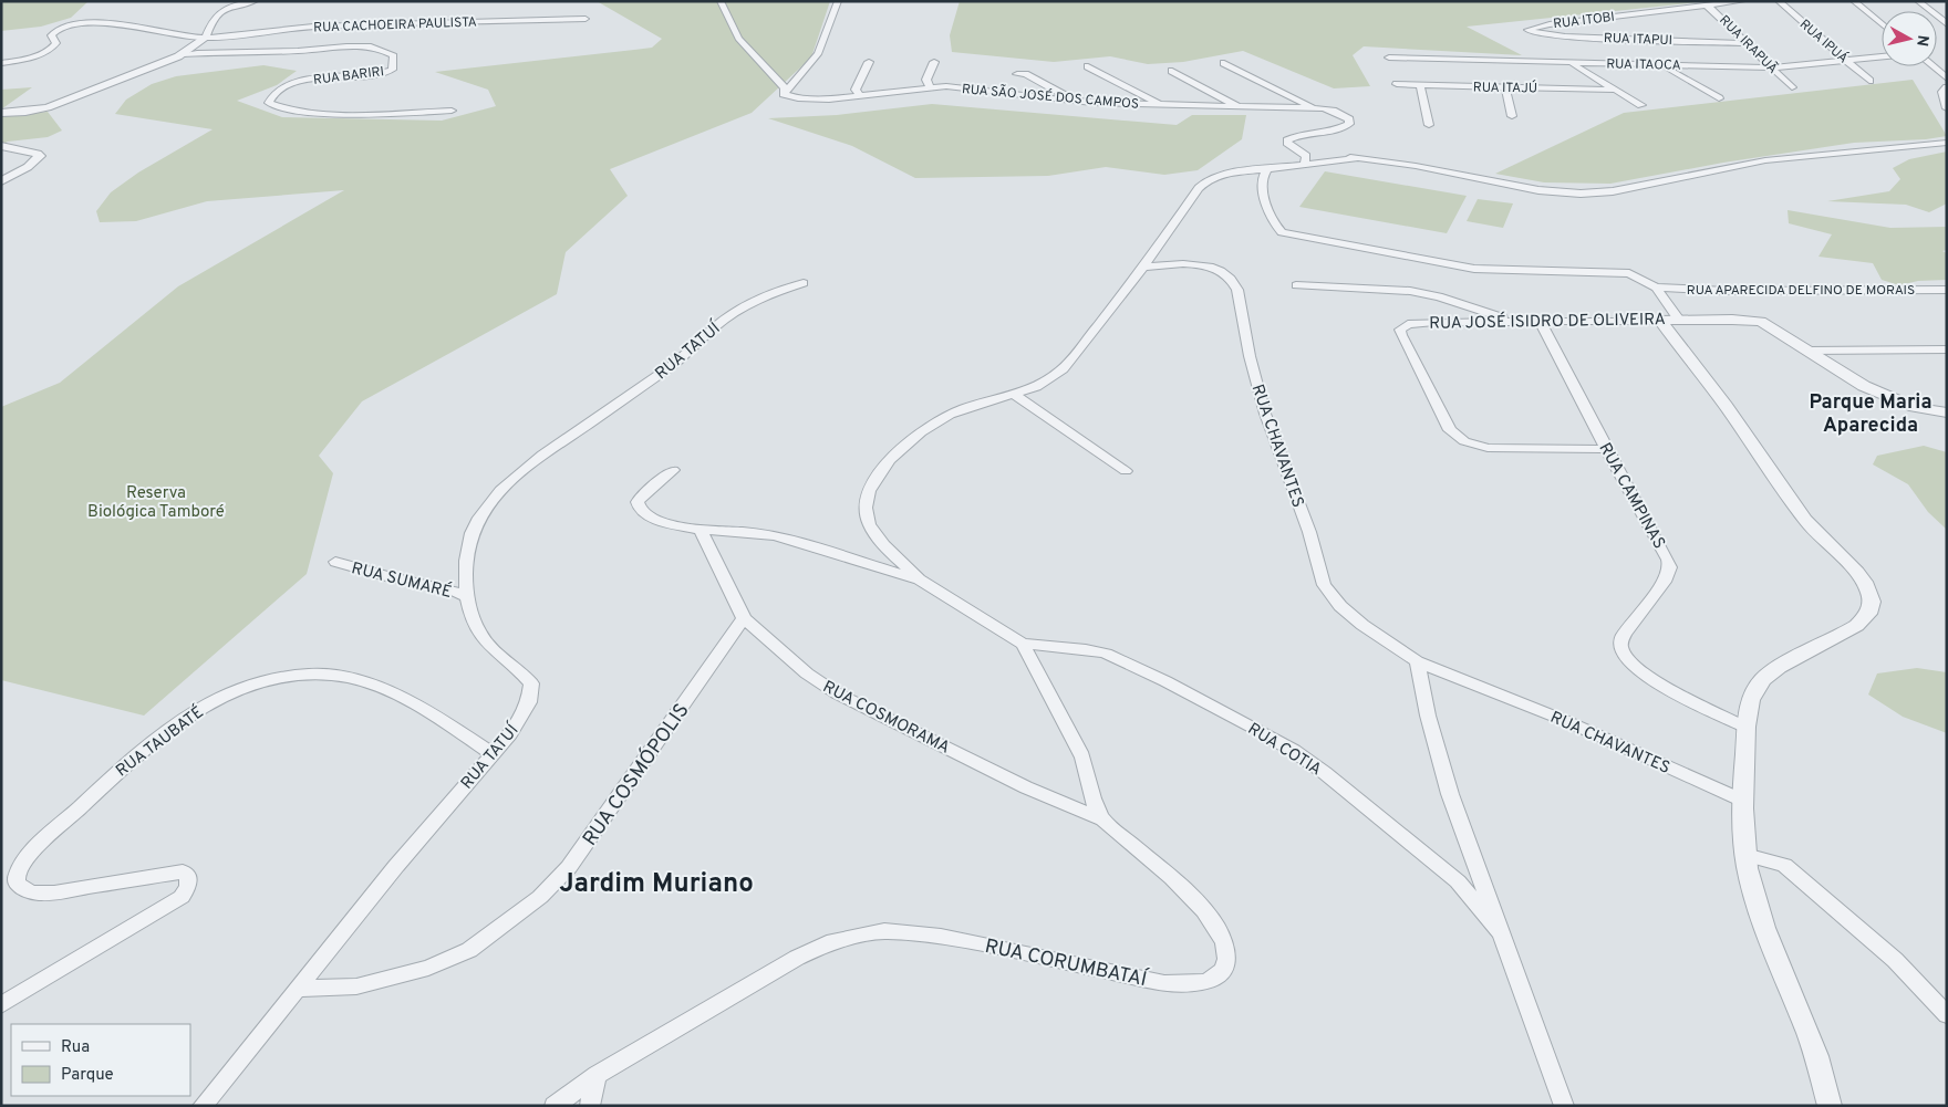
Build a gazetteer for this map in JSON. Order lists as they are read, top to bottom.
{
  "streets": {
    "street": [
      "RUA ITOBI",
      "RUA CACHOEIRA PAULISTA",
      "RUA ITAPUI",
      "RUA IPUÁ",
      "RUA IRAPUÃ",
      "RUA ITAOCA",
      "RUA BARIRI",
      "RUA ITAJÚ",
      "RUA SÃO JOSÉ DOS CAMPOS",
      "RUA APARECIDA DELFINO DE MORAIS",
      "RUA JOSÉ ISIDRO DE OLIVEIRA",
      "RUA TATUÍ",
      "RUA CHAVANTES",
      "RUA CAMPINAS",
      "RUA SUMARÉ",
      "RUA COSMORAMA",
      "RUA TAUBATÉ",
      "RUA COTIA",
      "RUA COSMÓPOLIS",
      "RUA CORUMBATAÍ"
    ]
  },
  "crossings": [
    ["RUA ITOBI", "RUA ITAPUI"],
    ["RUA ITOBI", "RUA IRAPUÃ"],
    ["RUA ITAPUI", "RUA IRAPUÃ"],
    ["RUA IPUÁ", "RUA ITAOCA"],
    ["RUA IRAPUÃ", "RUA ITAOCA"],
    ["RUA JOSÉ ISIDRO DE OLIVEIRA", "RUA CAMPINAS"],
    ["RUA TATUÍ", "RUA SUMARÉ"],
    ["RUA TATUÍ", "RUA TAUBATÉ"],
    ["RUA TATUÍ", "RUA COSMÓPOLIS"],
    ["RUA COSMORAMA", "RUA COSMÓPOLIS"],
    ["RUA COSMORAMA", "RUA CORUMBATAÍ"],
    ["RUA COTIA", "RUA CORUMBATAÍ"]
  ],
  "districts": ["Parque Maria Aparecida", "Jardim Muriano"],
  "parks": ["Reserva Biológica Tamboré"],
  "legend": ["Rua", "Parque"],
  "north": "right"
}
